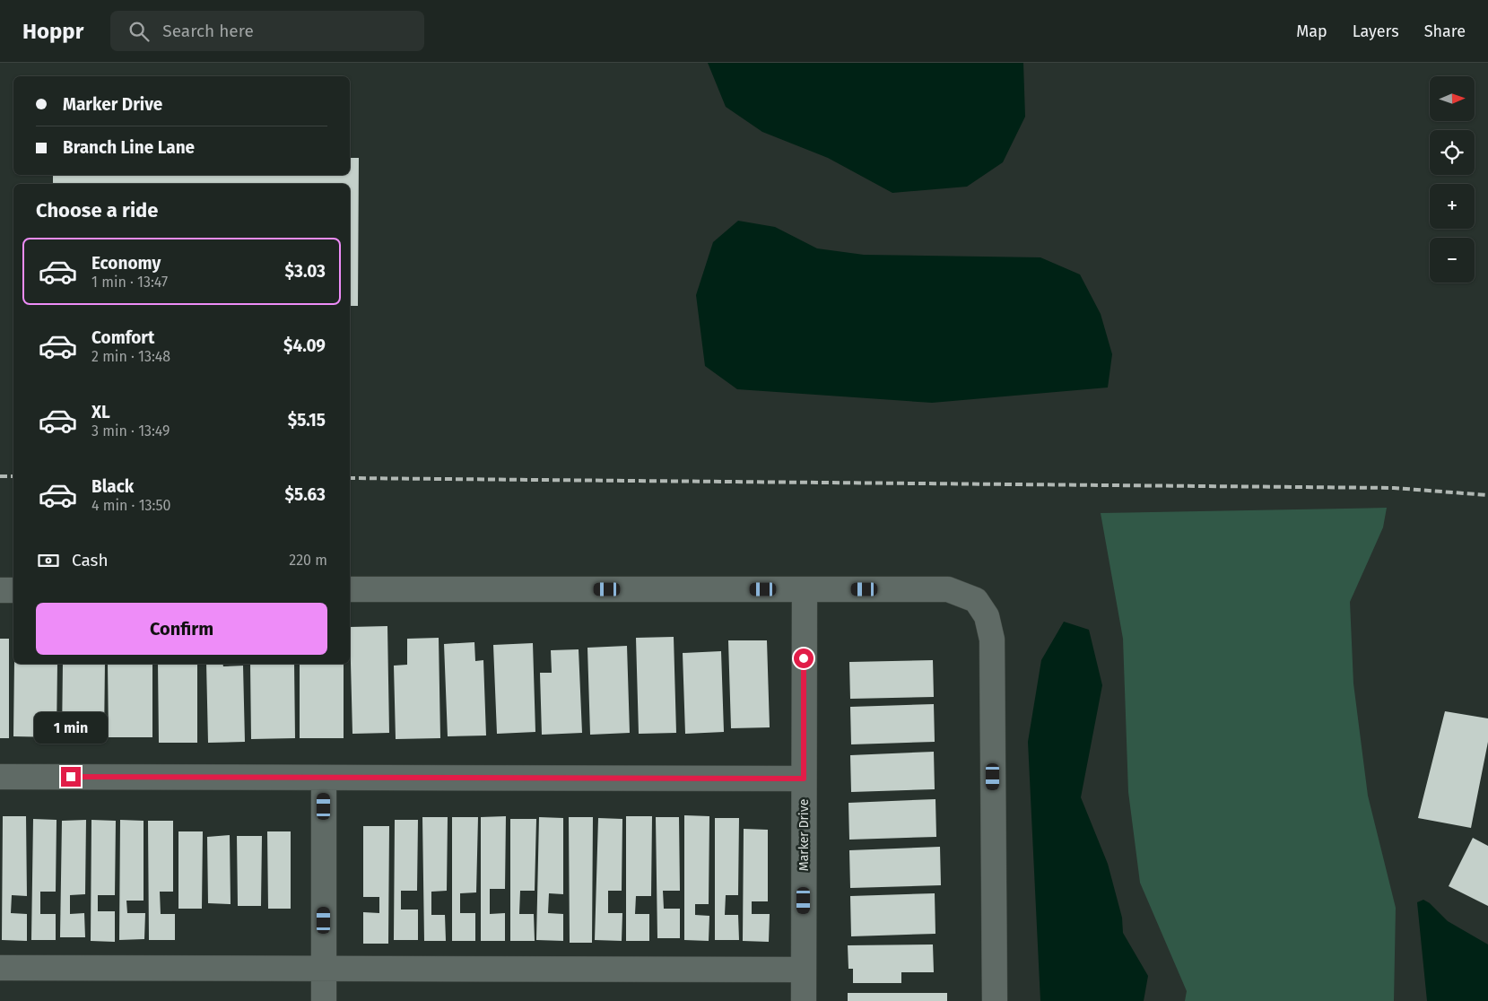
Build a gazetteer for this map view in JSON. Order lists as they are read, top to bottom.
{
  "streets": {
    "street": ["Marker Drive"]
  },
  "north": "right",
  "page": {
    "header": "Hoppr",
    "search": "Search here",
    "nav": ["Map", "Layers", "Share"],
    "map_buttons": ["+", "−"],
    "banner": ["Marker Drive", "Branch Line Lane"],
    "heading": "Choose a ride",
    "list": [
      {
        "name": "Economy",
        "note": "1 min · 13:47",
        "value": "$3.03"
      },
      {
        "name": "Comfort",
        "note": "2 min · 13:48",
        "value": "$4.09"
      },
      {
        "name": "XL",
        "note": "3 min · 13:49",
        "value": "$5.15"
      },
      {
        "name": "Black",
        "note": "4 min · 13:50",
        "value": "$5.63"
      }
    ],
    "pay": ["Cash", "220 m"],
    "buttons": "Confirm",
    "bubble": "1 min"
  }
}
